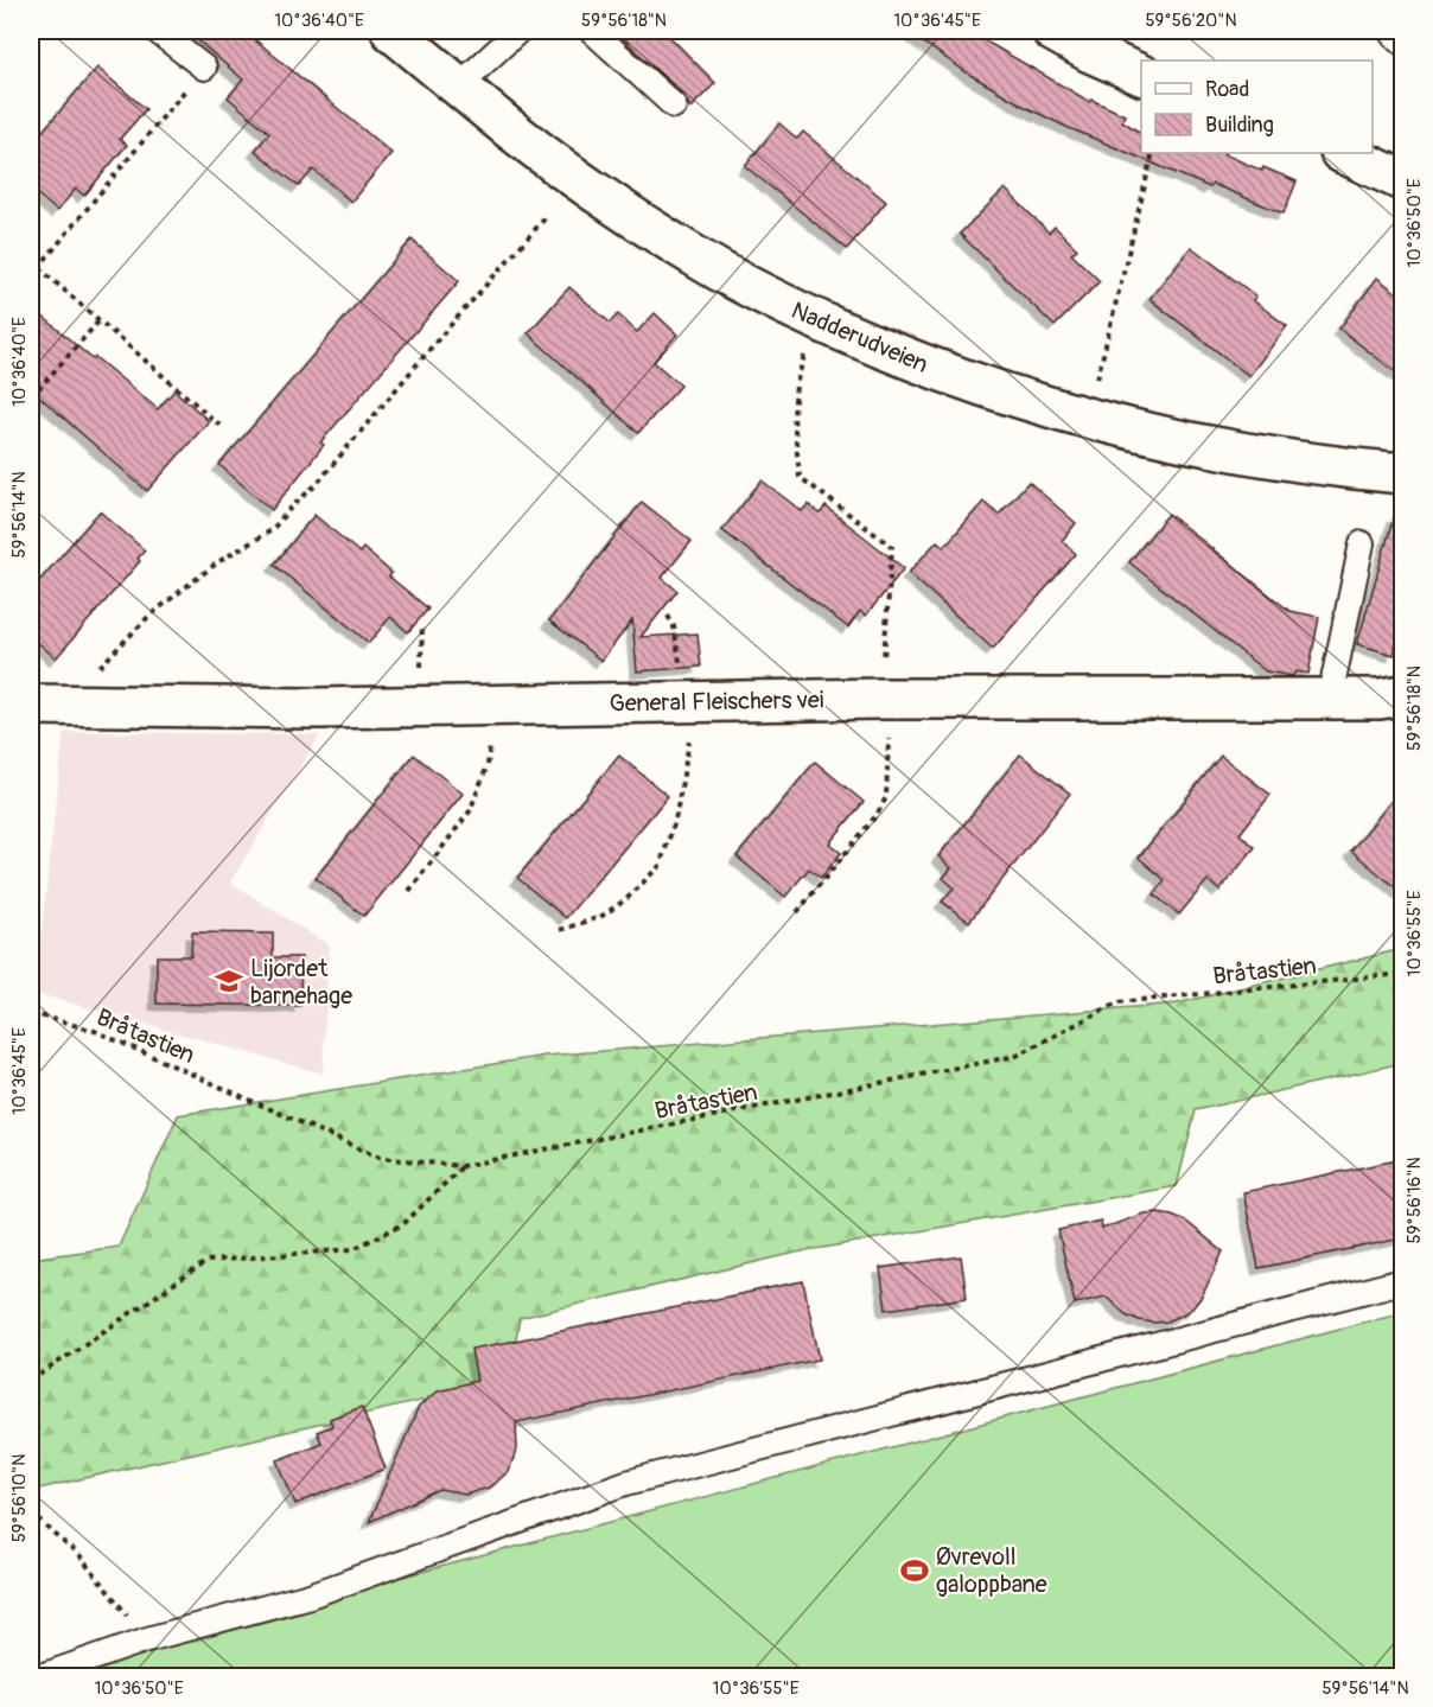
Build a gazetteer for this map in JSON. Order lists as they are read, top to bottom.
{
  "streets": {
    "street": ["Nadderudveien", "General Fleischers vei"],
    "path": ["Bråtastien"]
  },
  "places": {
    "school or university": ["Lijordet barnehage"],
    "sports": ["Øvrevoll galoppbane"]
  },
  "legend": ["Road", "Building"],
  "coordinates": [
    "10°36'40\"E",
    "59°56'18\"N",
    "10°36'45\"E",
    "59°56'20\"N",
    "10°36'50\"E",
    "59°56'14\"N",
    "10°36'55\"E",
    "59°56'16\"N",
    "59°56'10\"N"
  ]
}
